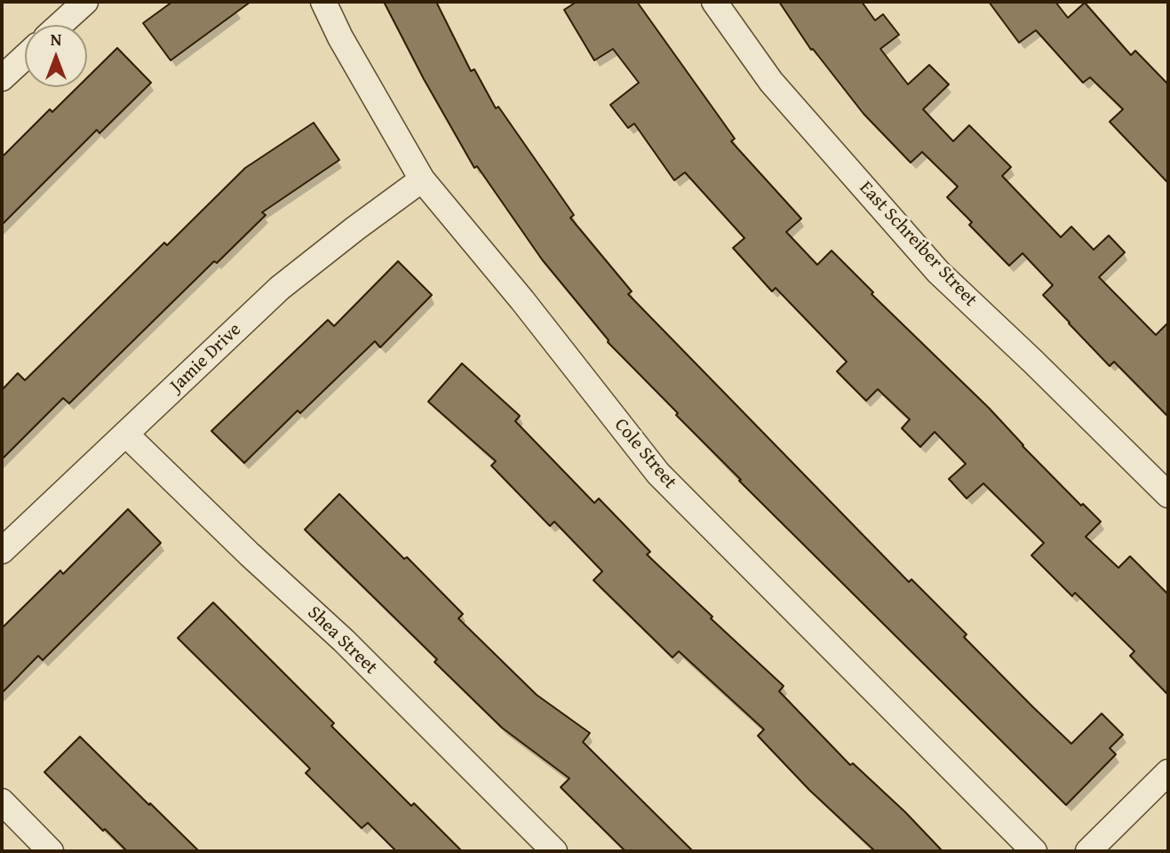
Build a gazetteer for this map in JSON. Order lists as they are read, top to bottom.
{
  "streets": {
    "street": [
      "East Schreiber Street",
      "Jamie Drive",
      "Cole Street",
      "Shea Street"
    ]
  },
  "crossings": [
    ["Jamie Drive", "Cole Street"],
    ["Jamie Drive", "Shea Street"]
  ],
  "north": "top"
}
